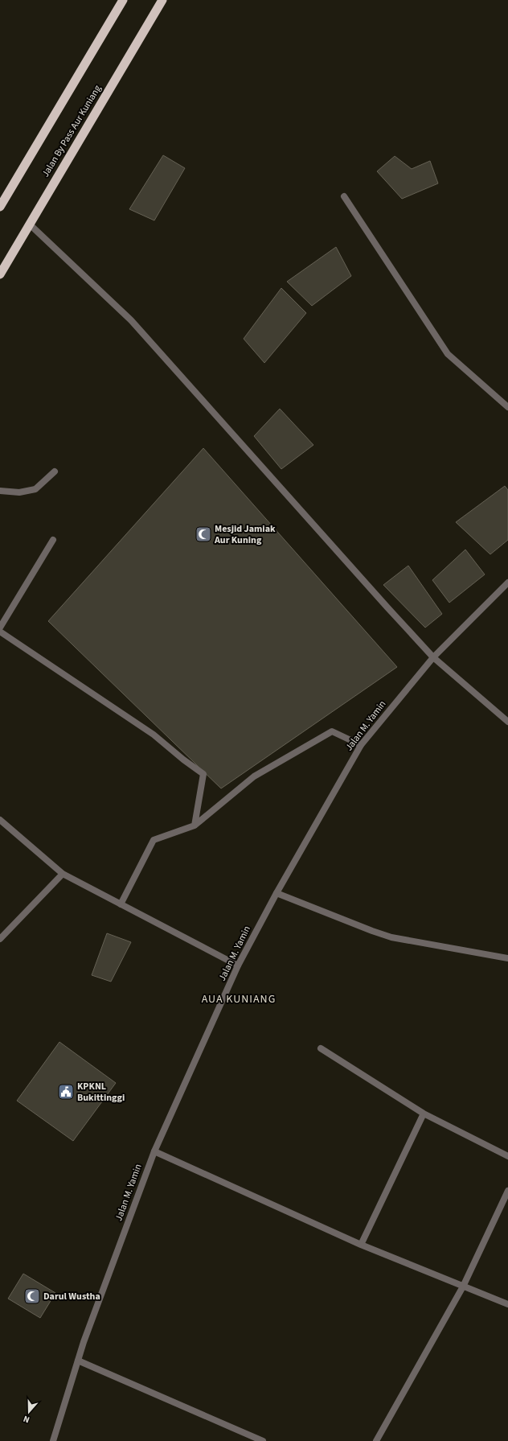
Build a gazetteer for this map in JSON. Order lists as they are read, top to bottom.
{
  "streets": {
    "highway": ["Jalan By Pass Aur Kuniang"],
    "street": ["Jalan M. Yamin"]
  },
  "districts": ["AUA KUNIANG"],
  "places": {
    "mosque": ["Mesjid Jamiak Aur Kuning", "Darul Wustha"],
    "public building": ["KPKNL Bukittinggi"]
  },
  "north": "bottom"
}
